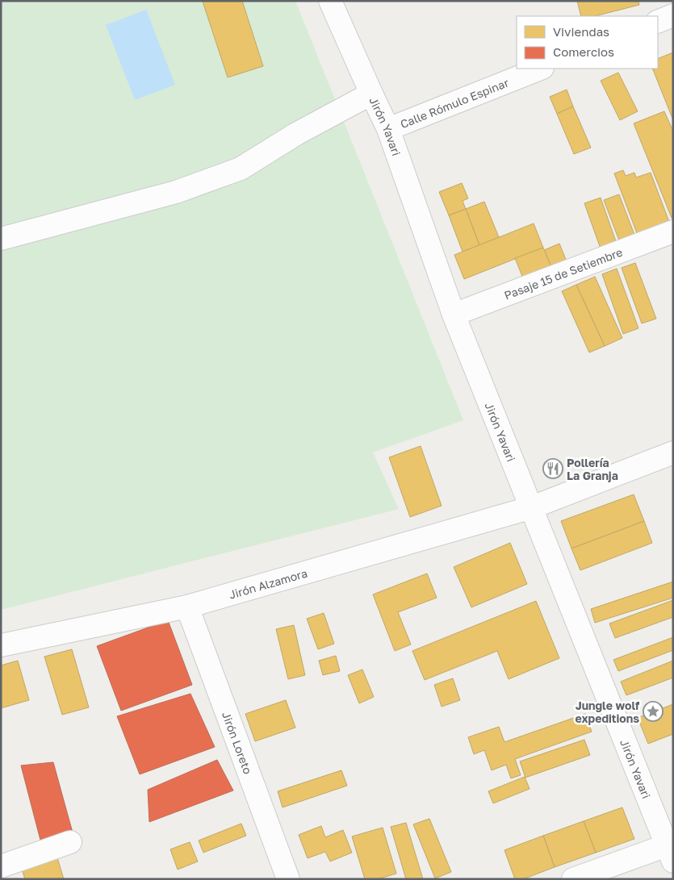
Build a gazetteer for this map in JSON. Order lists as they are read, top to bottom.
{
  "streets": {
    "street": [
      "Calle Rómulo Espinar",
      "Jirón Yavari",
      "Pasaje 15 de Setiembre",
      "Jirón Alzamora",
      "Jirón Loreto"
    ]
  },
  "crossings": [
    ["Calle Rómulo Espinar", "Jirón Yavari"],
    ["Jirón Yavari", "Pasaje 15 de Setiembre"],
    ["Jirón Yavari", "Jirón Alzamora"],
    ["Jirón Alzamora", "Jirón Loreto"]
  ],
  "places": {
    "restaurant": ["Pollería La Granja"],
    "place": ["Jungle wolf expeditions"]
  },
  "legend": ["Viviendas", "Comercios"]
}
